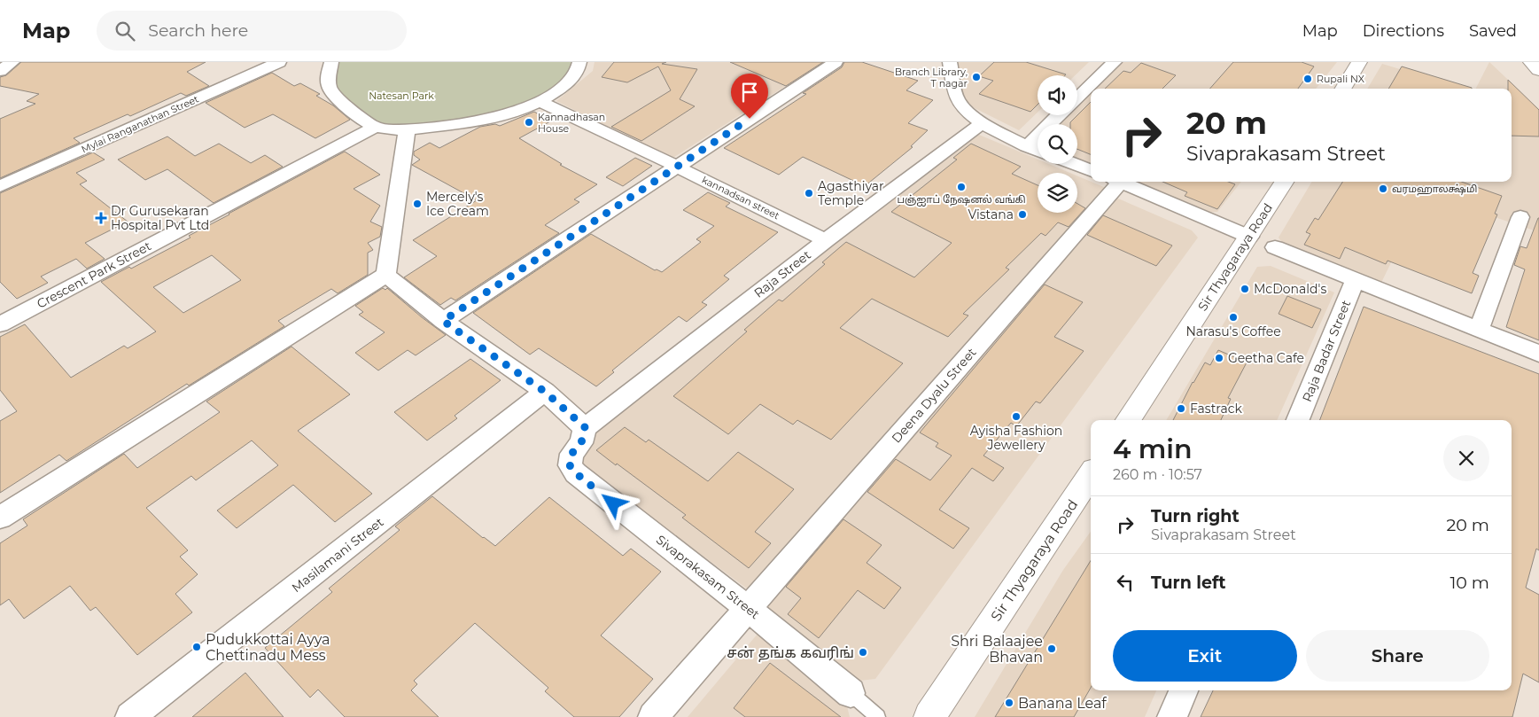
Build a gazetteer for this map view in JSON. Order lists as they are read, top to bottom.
{
  "streets": {
    "main road": ["Sir Thyagaraya Road"],
    "street": [
      "Mylai Ranganathan Street",
      "kannadsan street",
      "Raja Street",
      "Crescent Park Street",
      "Raja Badar Street",
      "Deena Dyalu Street",
      "Masilamani Street",
      "Sivaprakasam Street"
    ]
  },
  "crossings": [
    ["kannadsan street", "Raja Street"],
    ["Raja Street", "Sivaprakasam Street"],
    ["Deena Dyalu Street", "Sivaprakasam Street"]
  ],
  "parks": ["Natesan Park"],
  "places": {
    "other": [
      "Branch Library, T nagar",
      "Rupali NX",
      "Kannadhasan House",
      "பஞ்ஐாப் நேஷனல் வங்கி",
      "வரமஹாலக்ஷ்மி",
      "Agasthiyar Temple",
      "Mercely's Ice Cream",
      "Vistana",
      "McDonald's",
      "Narasu's Coffee",
      "Geetha Cafe",
      "Fastrack",
      "Ayisha Fashion Jewellery",
      "Pudukkottai Ayya Chettinadu Mess",
      "Shri Balaajee Bhavan",
      "சன் தங்க கவரிங்",
      "Banana Leaf"
    ],
    "health": ["Dr Gurusekaran Hospital Pvt Ltd"]
  },
  "page": {
    "header": "Map",
    "search": "Search here",
    "nav": ["Map", "Directions", "Saved"],
    "turn": ["20 m", "Sivaprakasam Street"],
    "heading": ["4 min", "260 m · 10:57"],
    "list": [
      {
        "name": "Turn right",
        "note": "Sivaprakasam Street",
        "value": "20 m"
      },
      {
        "name": "Turn left",
        "value": "10 m"
      }
    ],
    "buttons": ["Exit", "Share"]
  }
}
